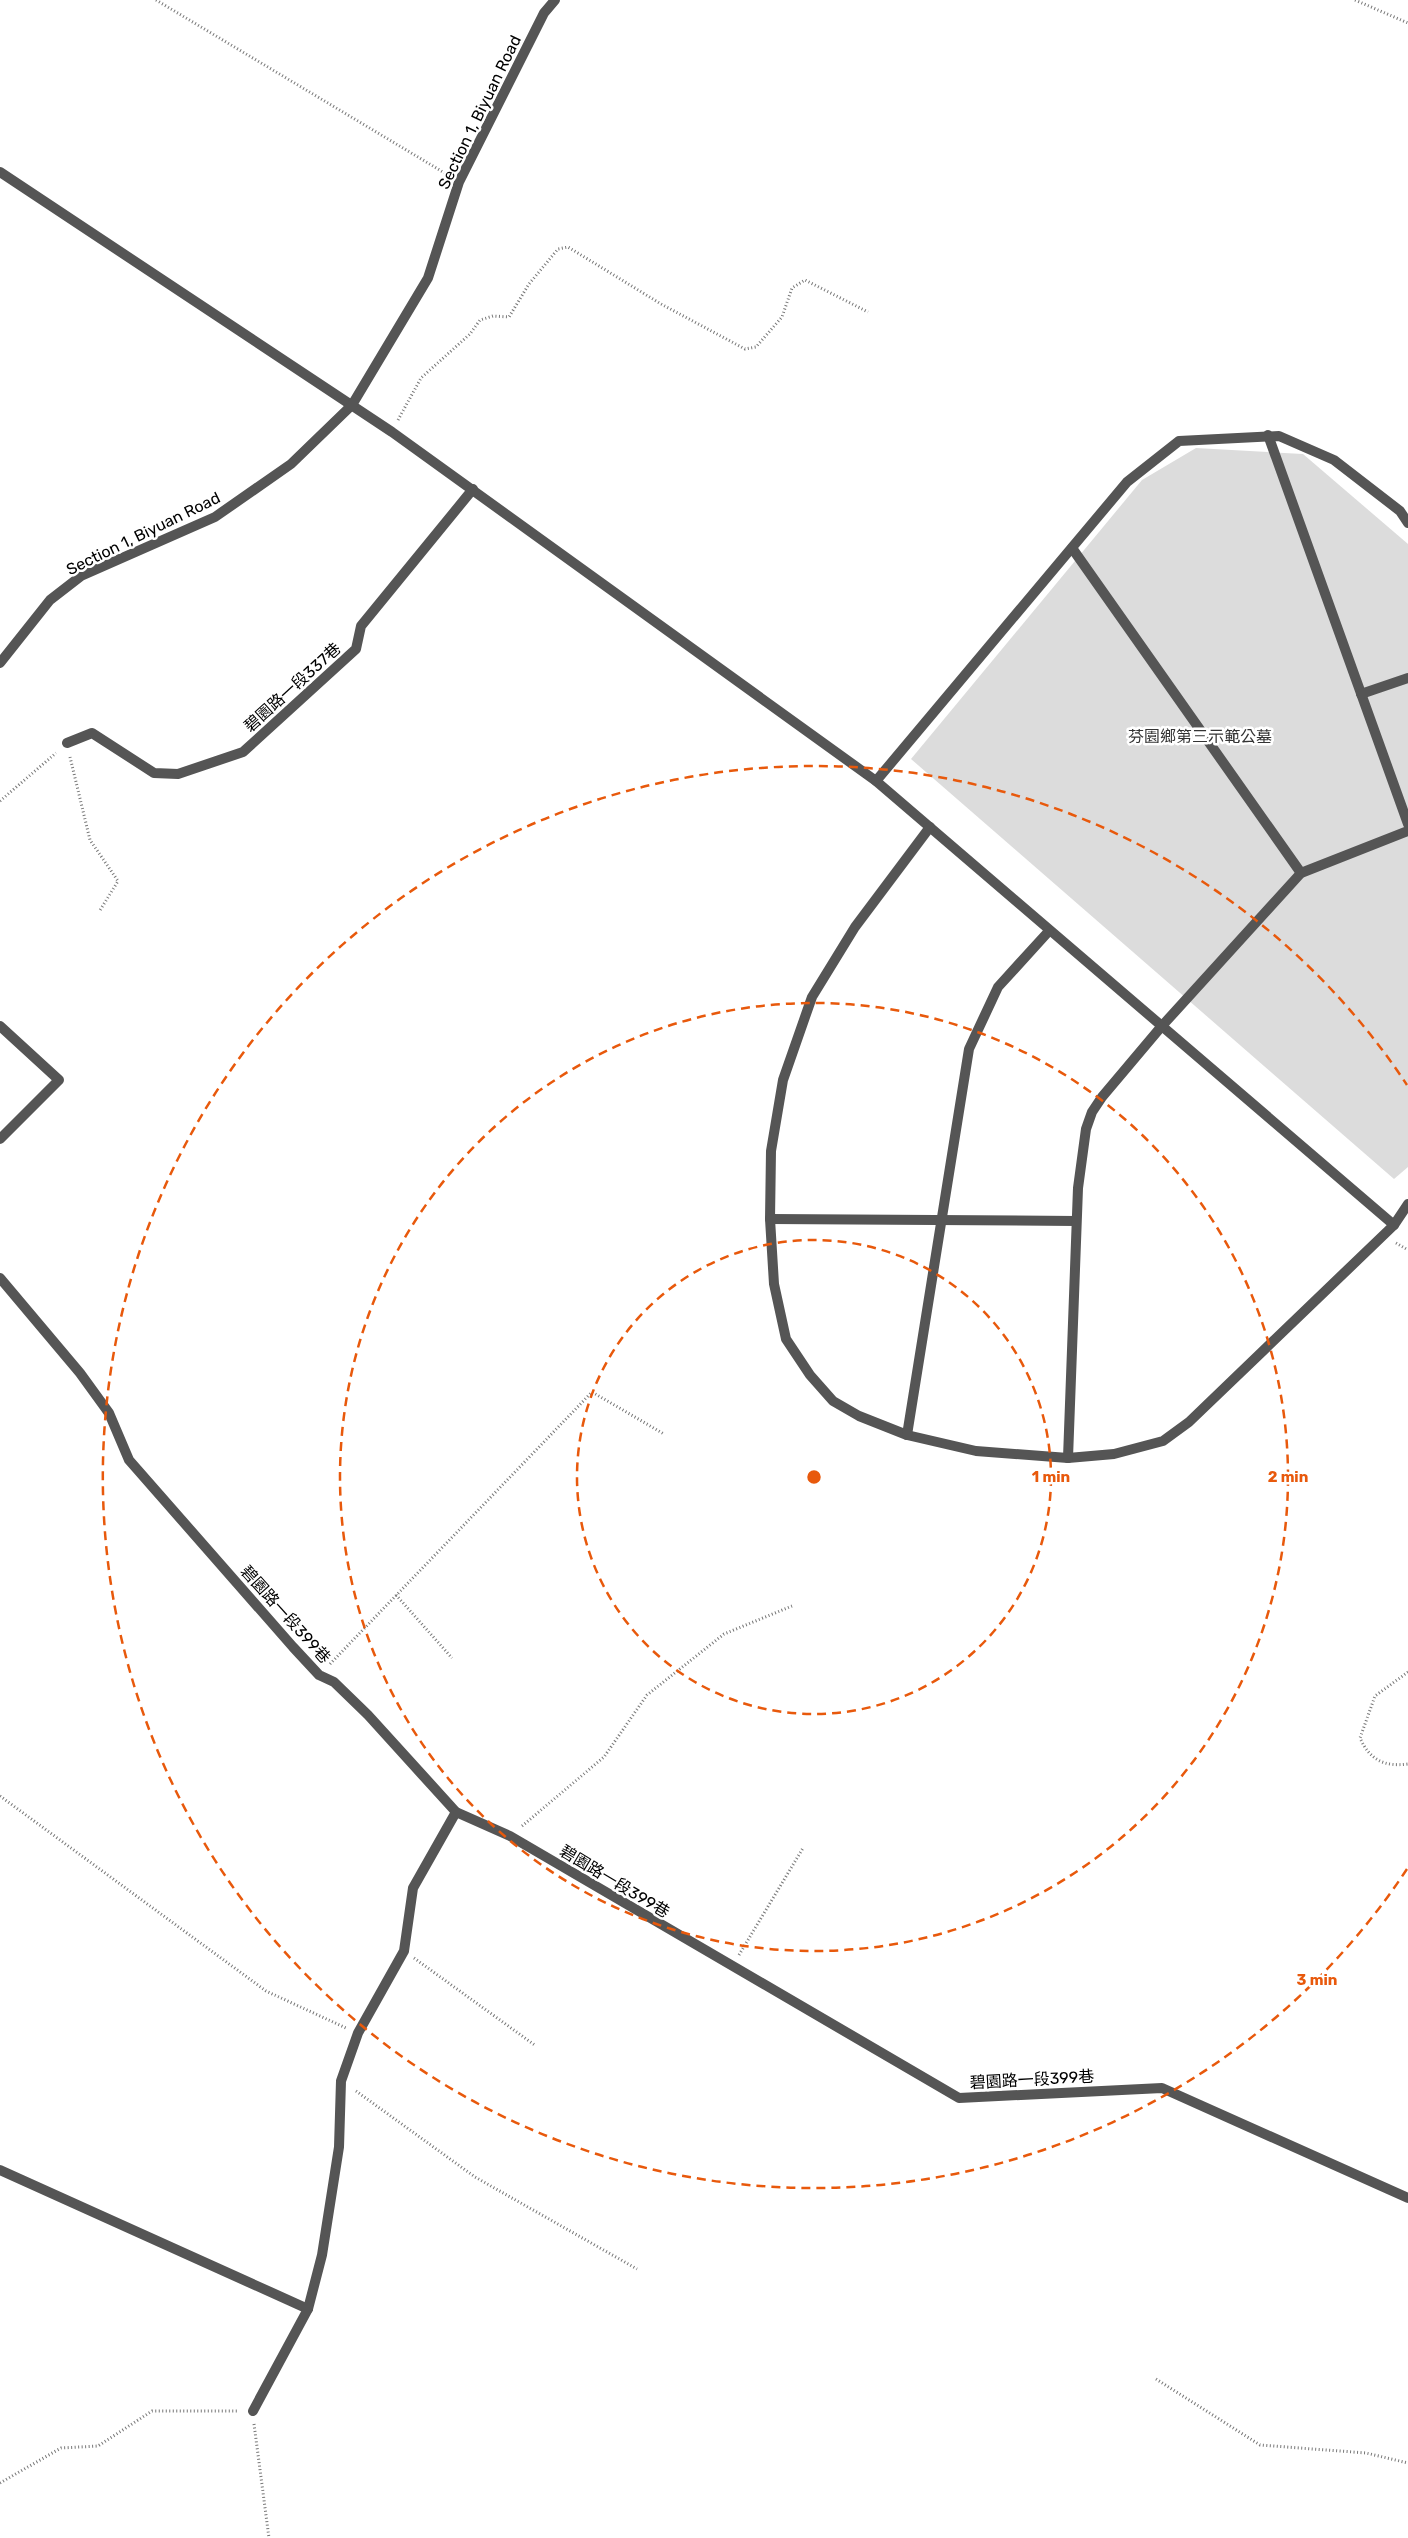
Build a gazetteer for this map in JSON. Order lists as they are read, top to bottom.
{
  "streets": {
    "lane": ["Section 1, Biyuan Road", "碧園路一段337巷", "碧園路一段399巷"]
  },
  "parks": ["芬園鄉第三示範公墓"],
  "rings": ["1 min", "2 min", "3 min"]
}
